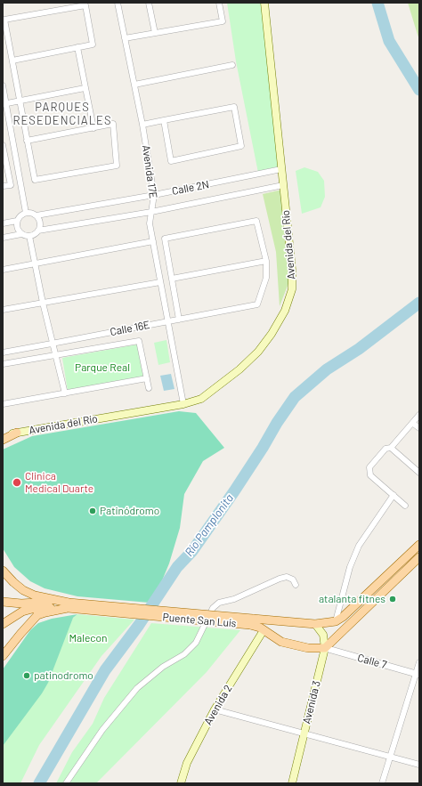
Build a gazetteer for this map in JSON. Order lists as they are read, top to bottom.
{
  "streets": {
    "main road": [
      "Avenida del Río",
      "Puente San Luís",
      "Avenida 3",
      "Avenida 2"
    ],
    "street": [
      "Avenida 17E",
      "Calle 2N",
      "Calle 16E",
      "Calle 7"
    ]
  },
  "crossings": [
    ["Avenida 17E", "Calle 2N"],
    ["Avenida 17E", "Avenida del Río"],
    ["Avenida 17E", "Calle 16E"],
    ["Calle 2N", "Avenida del Río"],
    ["Puente San Luís", "Calle 7"],
    ["Puente San Luís", "Avenida 3"],
    ["Puente San Luís", "Avenida 2"],
    ["Calle 7", "Avenida 3"]
  ],
  "districts": ["PARQUES RESEDENCIALES"],
  "water": ["Río Pamplonita"],
  "parks": ["Parque Real", "Malecon"],
  "places": [
    "Clinica Medical Duarte",
    "Patinódromo",
    "atalanta fitnes",
    "patinodromo"
  ]
}
